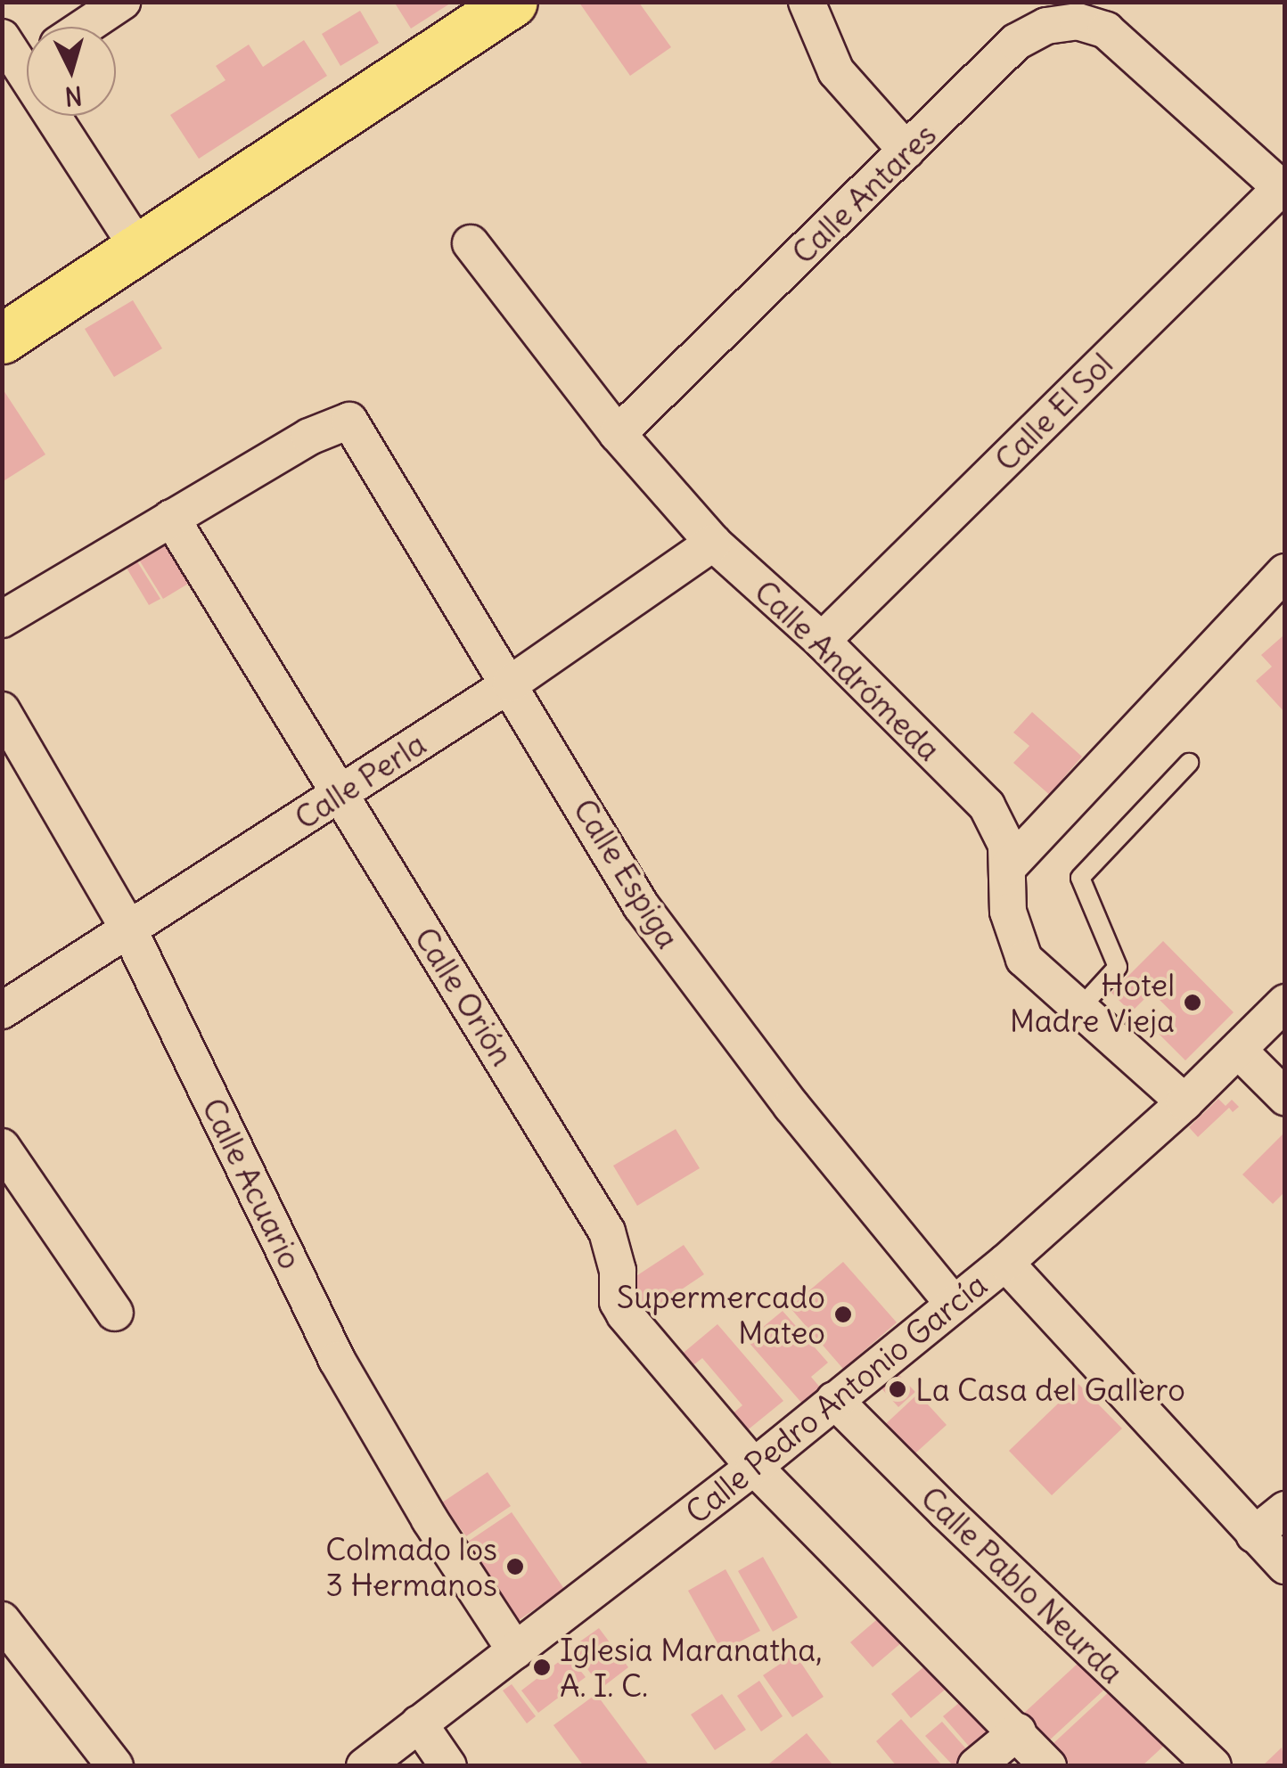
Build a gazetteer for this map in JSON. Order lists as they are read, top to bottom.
{
  "streets": {
    "street": [
      "Calle Antares",
      "Calle El Sol",
      "Calle Andrómeda",
      "Calle Perla",
      "Calle Espiga",
      "Calle Orión",
      "Calle Acuario",
      "Calle Pedro Antonio García",
      "Calle Pablo Neurda"
    ]
  },
  "crossings": [
    ["Calle Antares", "Calle El Sol"],
    ["Calle Antares", "Calle Andrómeda"],
    ["Calle El Sol", "Calle Andrómeda"],
    ["Calle Andrómeda", "Calle Perla"],
    ["Calle Andrómeda", "Calle Pedro Antonio García"],
    ["Calle Perla", "Calle Espiga"],
    ["Calle Perla", "Calle Orión"],
    ["Calle Perla", "Calle Acuario"],
    ["Calle Espiga", "Calle Orión"],
    ["Calle Espiga", "Calle Pedro Antonio García"],
    ["Calle Orión", "Calle Pedro Antonio García"],
    ["Calle Acuario", "Calle Pedro Antonio García"],
    ["Calle Pedro Antonio García", "Calle Pablo Neurda"]
  ],
  "places": [
    "Hotel Madre Vieja",
    "Supermercado Mateo",
    "La Casa del Gallero",
    "Colmado los 3 Hermanos",
    "Iglesia Maranatha, A. I. C."
  ],
  "north": "bottom"
}
